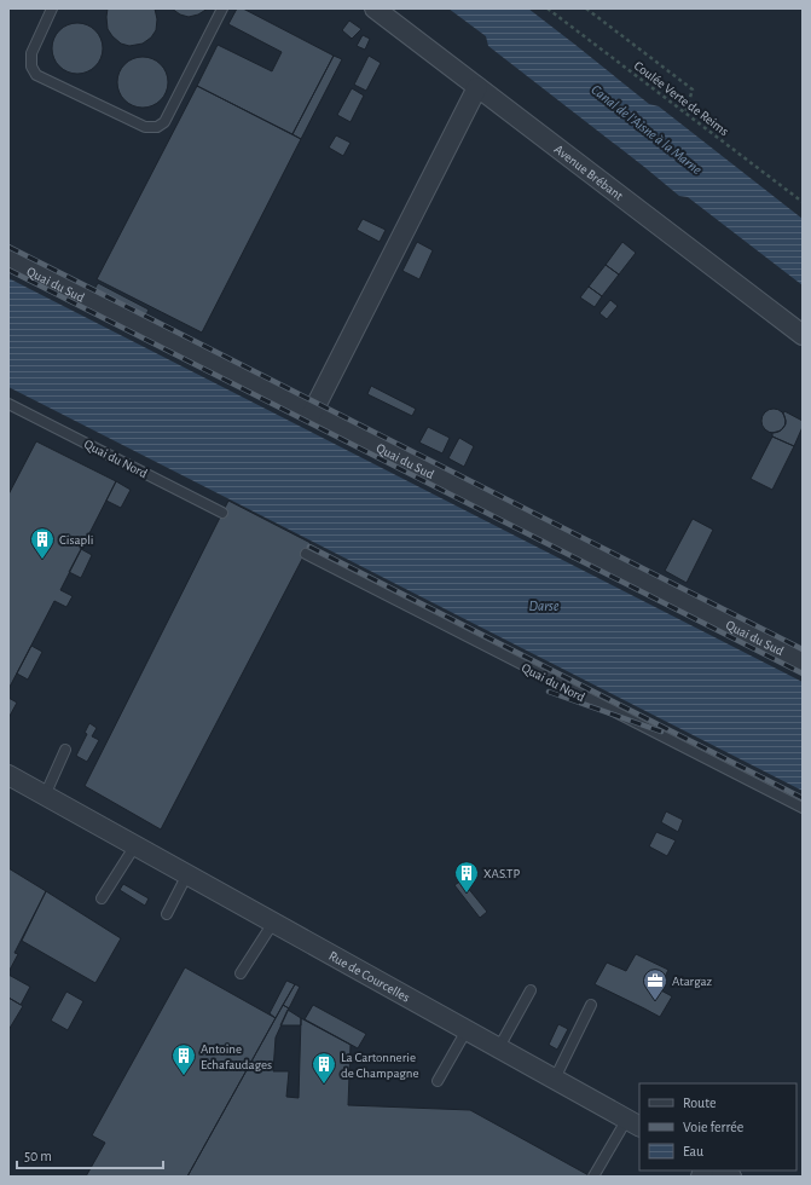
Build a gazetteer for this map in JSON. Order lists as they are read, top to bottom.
{
  "streets": {
    "street": ["Avenue Brébant", "Quai du Sud", "Rue de Courcelles"],
    "lane": ["Quai du Nord"],
    "path": ["Coulée Verte de Reims"]
  },
  "water": ["Canal de l'Aisne à la Marne", "Darse"],
  "places": {
    "building": [
      "Cisapli",
      "XAS.TP",
      "Antoine Echafaudages",
      "La Cartonnerie de Champagne"
    ],
    "office": ["Atargaz"]
  },
  "legend": ["Route", "Voie ferrée", "Eau"],
  "scale_bar": "50 m"
}
